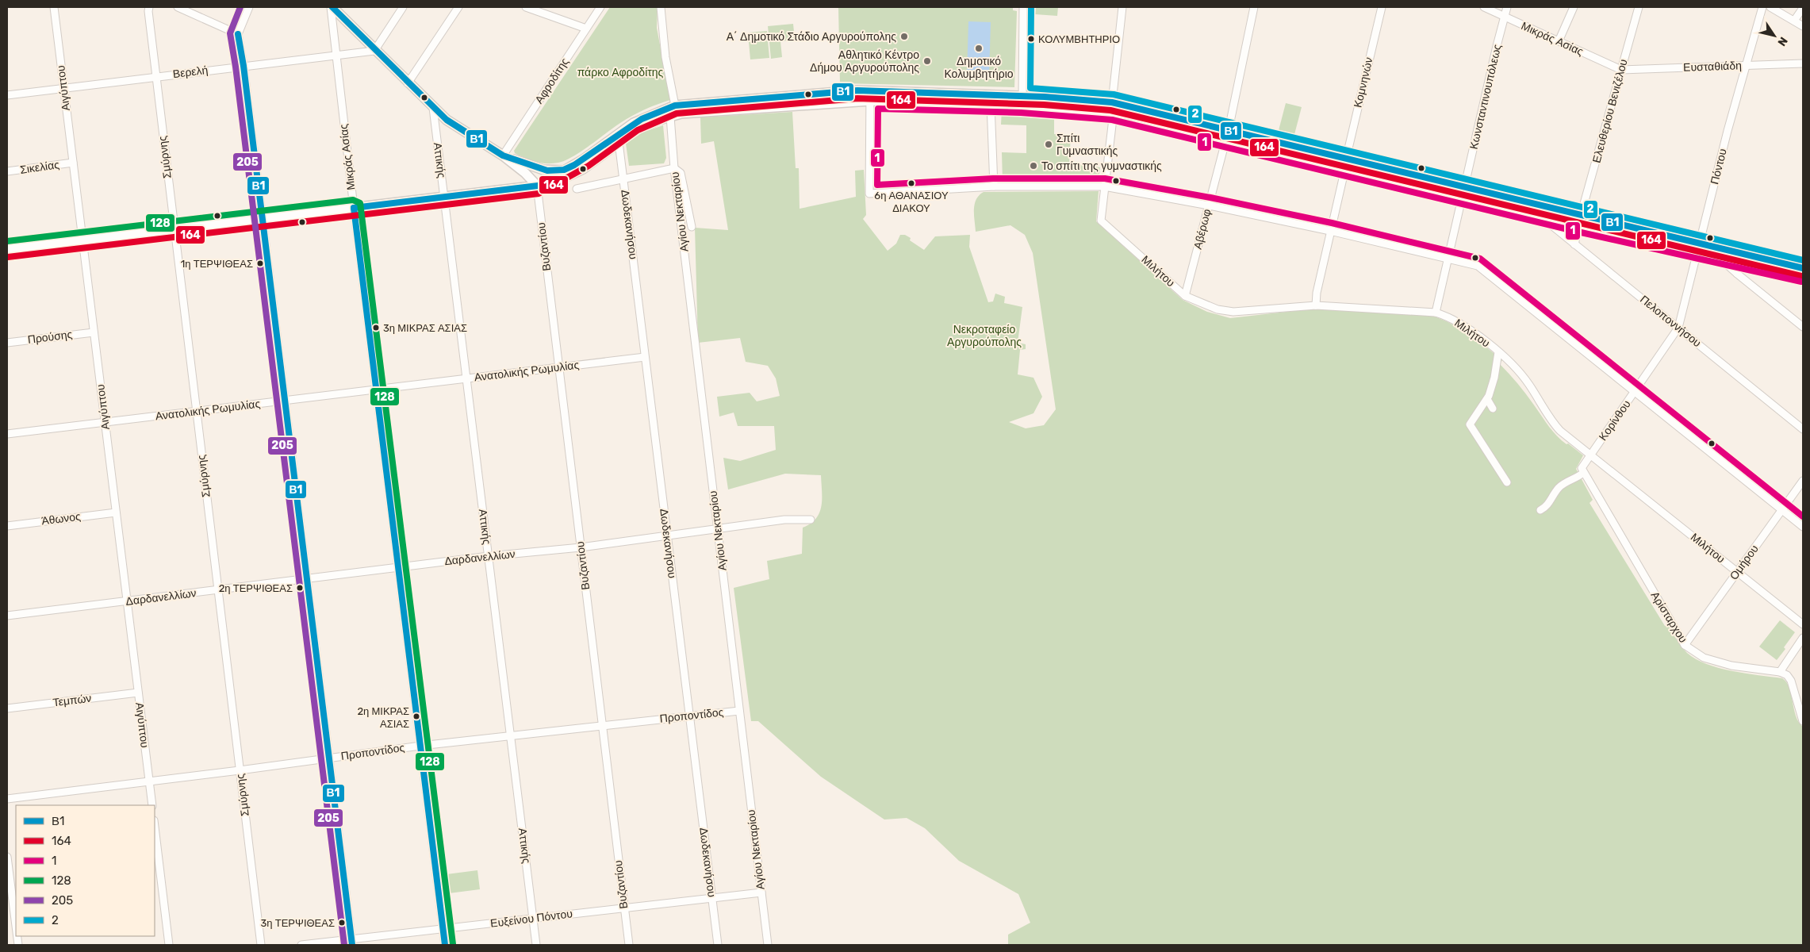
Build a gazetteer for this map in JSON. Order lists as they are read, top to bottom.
{
  "streets": {
    "street": [
      "Μικράς Ασίας",
      "Ευσταθιάδη",
      "Βερελή",
      "Αφροδίτης",
      "Κομνηνών",
      "Αιγύπτου",
      "Κωνσταντινουπόλεως",
      "Ελευθερίου Βενιζέλου",
      "Σμύρνης",
      "Αττικής",
      "Πόντου",
      "Σικελίας",
      "Αγίου Νεκταρίου",
      "Δωδεκανήσου",
      "Αβέρωφ",
      "Βυζαντίου",
      "Μιλήτου",
      "Πελοποννήσου",
      "Προύσης",
      "Ανατολικής Ρωμυλίας",
      "Κορίνθου",
      "Άθωνος",
      "Δαρδανελλίων",
      "Ομήρου",
      "Αρίσταρχου",
      "Τεμπών",
      "Προποντίδος",
      "Ευξείνου Πόντου"
    ]
  },
  "crossings": [
    ["Μικράς Ασίας", "Ευσταθιάδη"],
    ["Μικράς Ασίας", "Βερελή"],
    ["Μικράς Ασίας", "Κωνσταντινουπόλεως"],
    ["Μικράς Ασίας", "Ελευθερίου Βενιζέλου"],
    ["Μικράς Ασίας", "Ανατολικής Ρωμυλίας"],
    ["Μικράς Ασίας", "Δαρδανελλίων"],
    ["Μικράς Ασίας", "Προποντίδος"],
    ["Μικράς Ασίας", "Ευξείνου Πόντου"],
    ["Ευσταθιάδη", "Ελευθερίου Βενιζέλου"],
    ["Ευσταθιάδη", "Πόντου"],
    ["Βερελή", "Αιγύπτου"],
    ["Βερελή", "Σμύρνης"],
    ["Αιγύπτου", "Σικελίας"],
    ["Αιγύπτου", "Προύσης"],
    ["Αιγύπτου", "Ανατολικής Ρωμυλίας"],
    ["Αιγύπτου", "Άθωνος"],
    ["Αιγύπτου", "Δαρδανελλίων"],
    ["Αιγύπτου", "Τεμπών"],
    ["Αιγύπτου", "Προποντίδος"],
    ["Ελευθερίου Βενιζέλου", "Πελοποννήσου"],
    ["Σμύρνης", "Ανατολικής Ρωμυλίας"],
    ["Σμύρνης", "Δαρδανελλίων"],
    ["Σμύρνης", "Προποντίδος"],
    ["Αττικής", "Ανατολικής Ρωμυλίας"],
    ["Αττικής", "Δαρδανελλίων"],
    ["Αττικής", "Προποντίδος"],
    ["Αττικής", "Ευξείνου Πόντου"],
    ["Πόντου", "Πελοποννήσου"],
    ["Πόντου", "Κορίνθου"],
    ["Αγίου Νεκταρίου", "Δαρδανελλίων"],
    ["Αγίου Νεκταρίου", "Προποντίδος"],
    ["Αγίου Νεκταρίου", "Ευξείνου Πόντου"],
    ["Δωδεκανήσου", "Ανατολικής Ρωμυλίας"],
    ["Δωδεκανήσου", "Δαρδανελλίων"],
    ["Δωδεκανήσου", "Προποντίδος"],
    ["Δωδεκανήσου", "Ευξείνου Πόντου"],
    ["Αβέρωφ", "Μιλήτου"],
    ["Βυζαντίου", "Ανατολικής Ρωμυλίας"],
    ["Βυζαντίου", "Δαρδανελλίων"],
    ["Βυζαντίου", "Προποντίδος"],
    ["Βυζαντίου", "Ευξείνου Πόντου"],
    ["Μιλήτου", "Κορίνθου"],
    ["Μιλήτου", "Ομήρου"],
    ["Πελοποννήσου", "Κορίνθου"],
    ["Ομήρου", "Αρίσταρχου"]
  ],
  "parks": ["πάρκο Αφροδίτης", "Νεκροταφείο Αργυρούπολης"],
  "places": [
    "Α΄ Δημοτικό Στάδιο Αργυρούπολης",
    "ΚΟΛΥΜΒΗΤΗΡΙΟ",
    "Δημοτικό Κολυμβητήριο",
    "Αθλητικό Κέντρο Δήμου Αργυρούπολης",
    "Σπίτι Γυμναστικής",
    "Το σπίτι της γυμναστικής",
    "6η ΑΘΑΝΑΣΙΟΥ ΔΙΑΚΟΥ",
    "1η ΤΕΡΨΙΘΕΑΣ",
    "3η ΜΙΚΡΑΣ ΑΣΙΑΣ",
    "2η ΤΕΡΨΙΘΕΑΣ",
    "2η ΜΙΚΡΑΣ ΑΣΙΑΣ",
    "3η ΤΕΡΨΙΘΕΑΣ"
  ],
  "lines": [
    "transit line Β1",
    "transit line 205",
    "transit line 2",
    "transit line 164",
    "transit line 1",
    "transit line 128"
  ],
  "legend": [
    "Β1",
    "164",
    "1",
    "128",
    "205",
    "2"
  ],
  "north": "bottom right"
}
